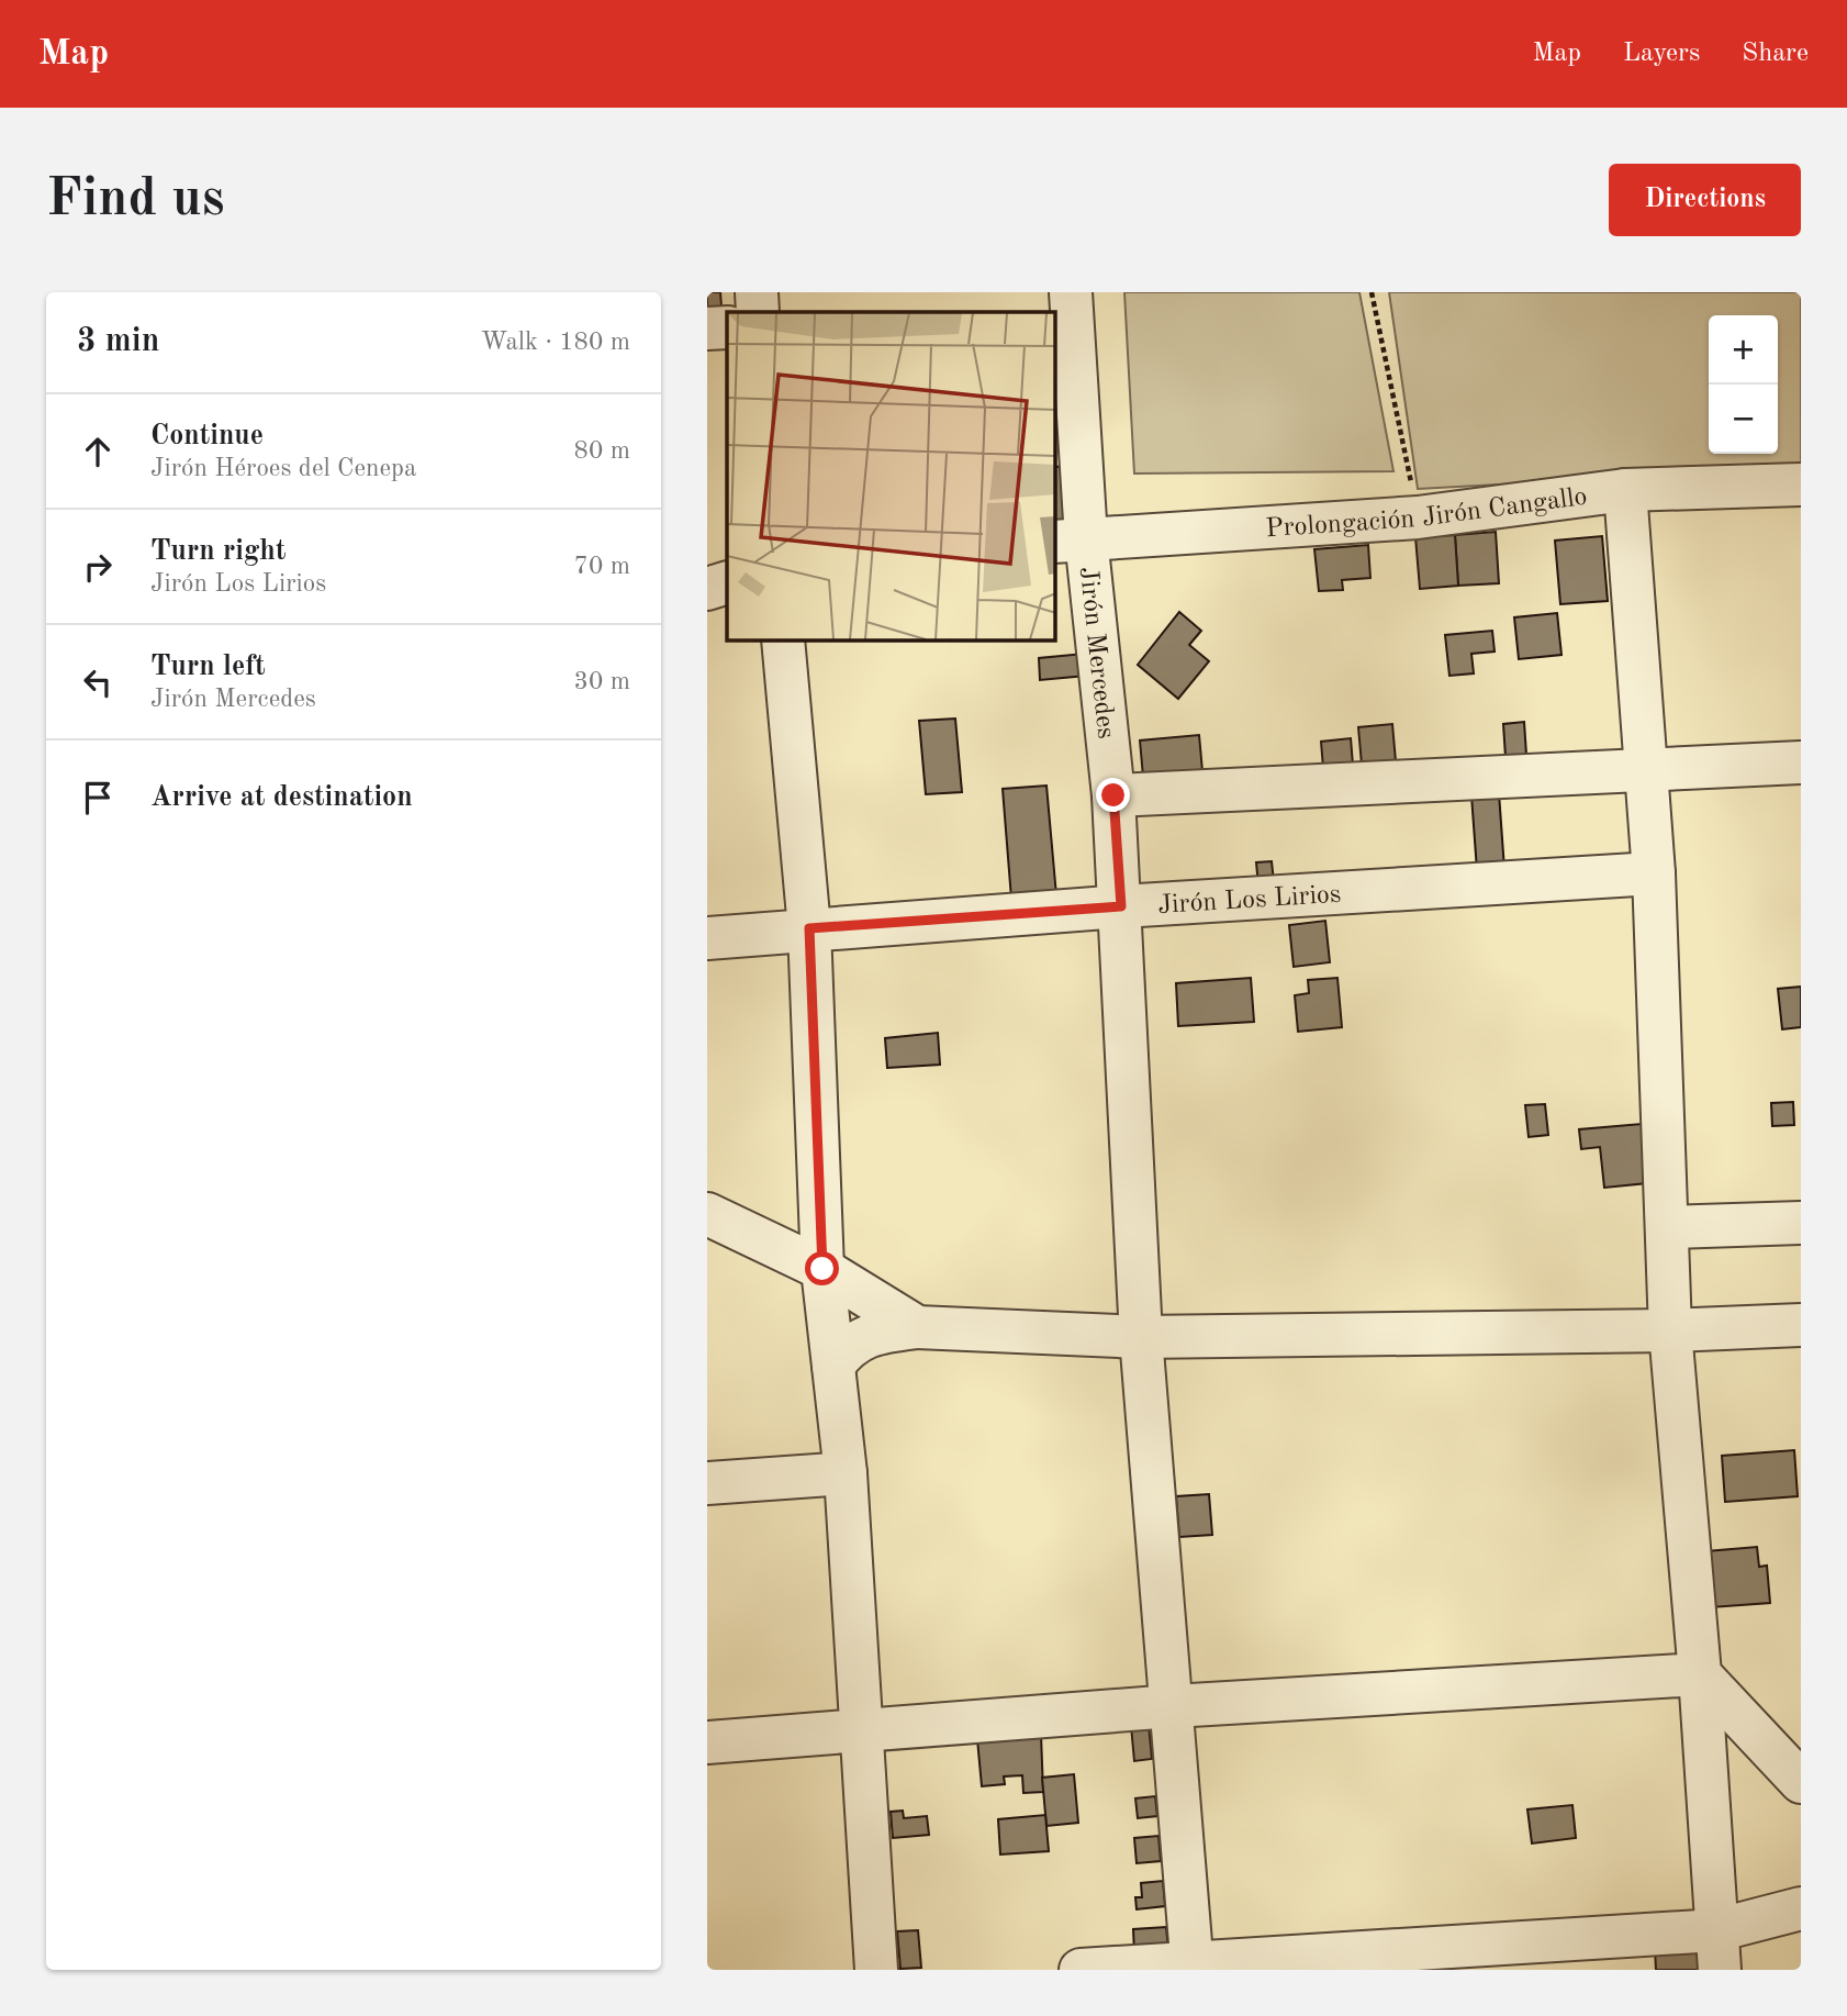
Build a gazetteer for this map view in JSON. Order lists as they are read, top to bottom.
{
  "streets": {
    "street": ["Prolongación Jirón Cangallo", "Jirón Mercedes", "Jirón Los Lirios"]
  },
  "crossings": [
    ["Prolongación Jirón Cangallo", "Jirón Mercedes"],
    ["Jirón Mercedes", "Jirón Los Lirios"]
  ],
  "page": {
    "header": "Map",
    "nav": ["Map", "Layers", "Share"],
    "buttons": "Directions",
    "title": "Find us",
    "heading": ["3 min", "Walk · 180 m"],
    "map_buttons": ["+", "−"],
    "list": [
      ["Continue", "Jirón Héroes del Cenepa", "80 m"],
      ["Turn right", "Jirón Los Lirios", "70 m"],
      ["Turn left", "Jirón Mercedes", "30 m"],
      "Arrive at destination"
    ]
  }
}
